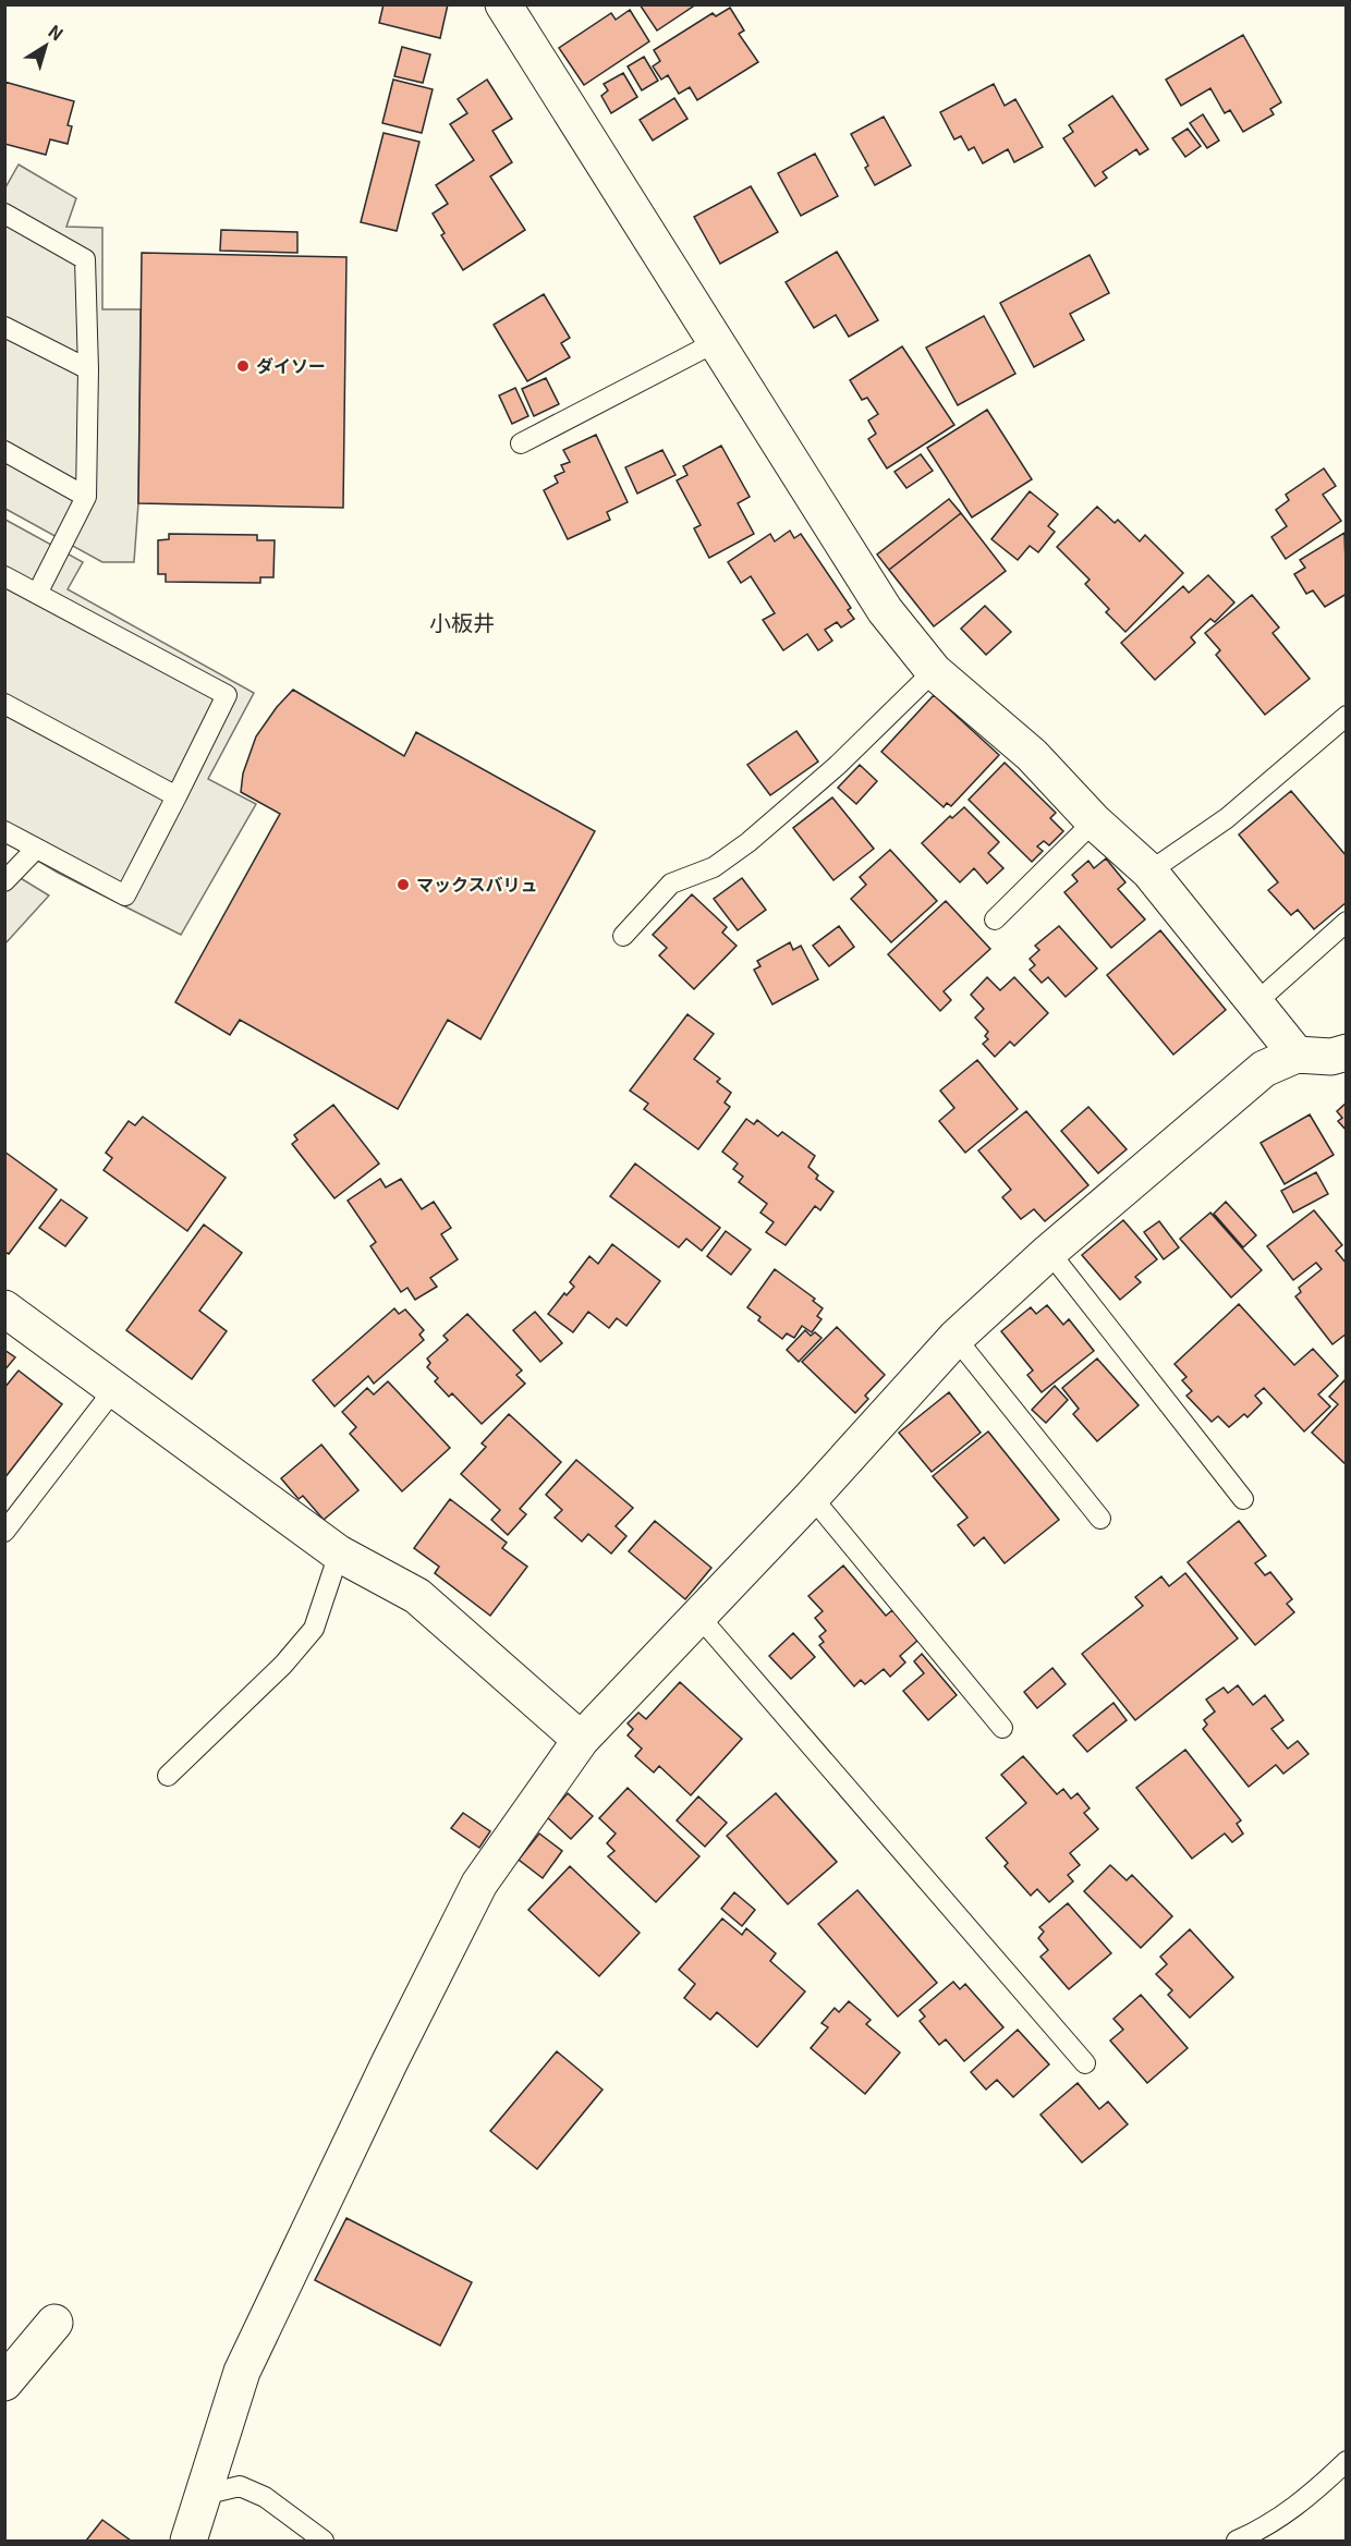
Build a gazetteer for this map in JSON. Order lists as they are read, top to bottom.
{
  "districts": ["小板井"],
  "places": ["ダイソー", "マックスバリュ"],
  "north": "top right"
}
